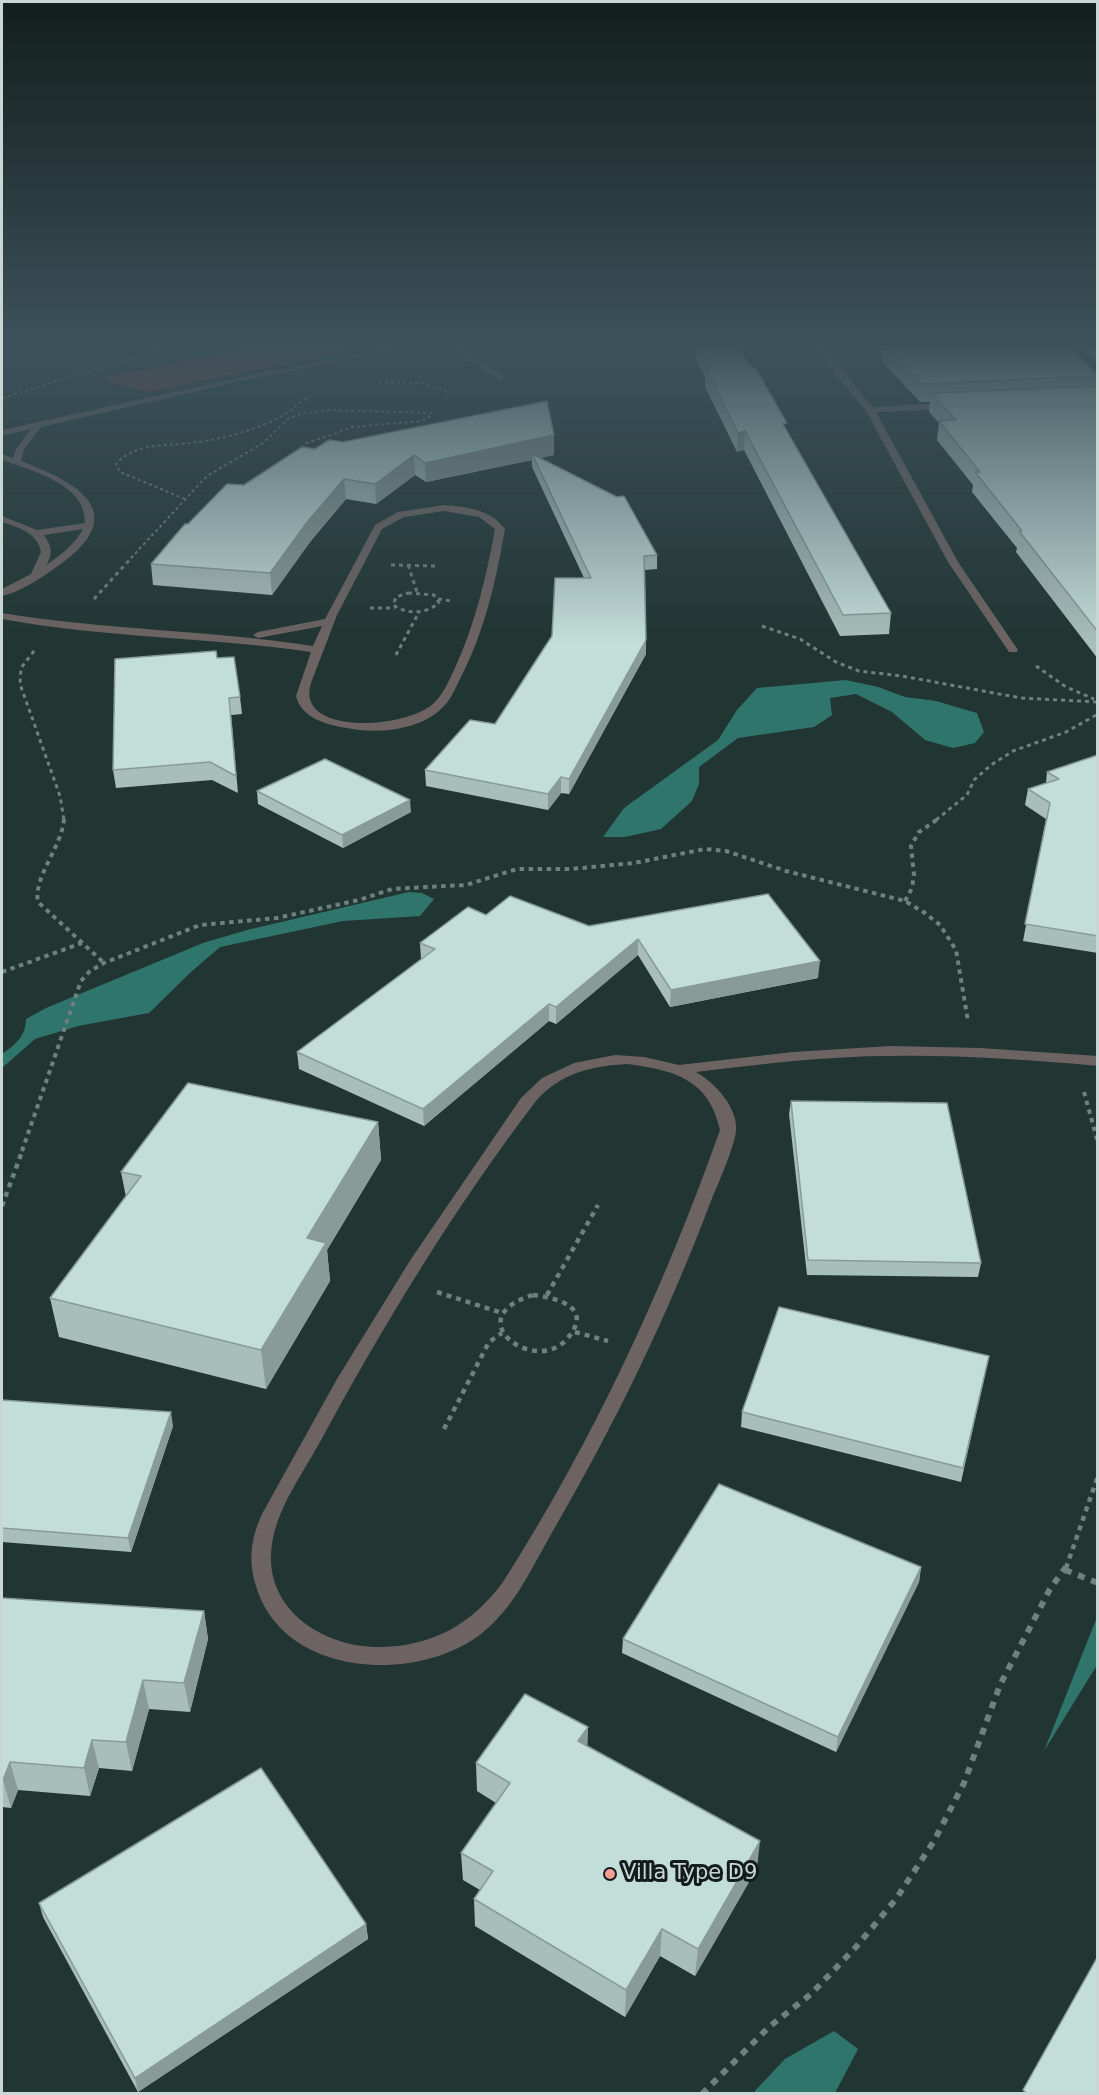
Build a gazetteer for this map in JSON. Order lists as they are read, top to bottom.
{
  "places": ["Villa Type D9"]
}
